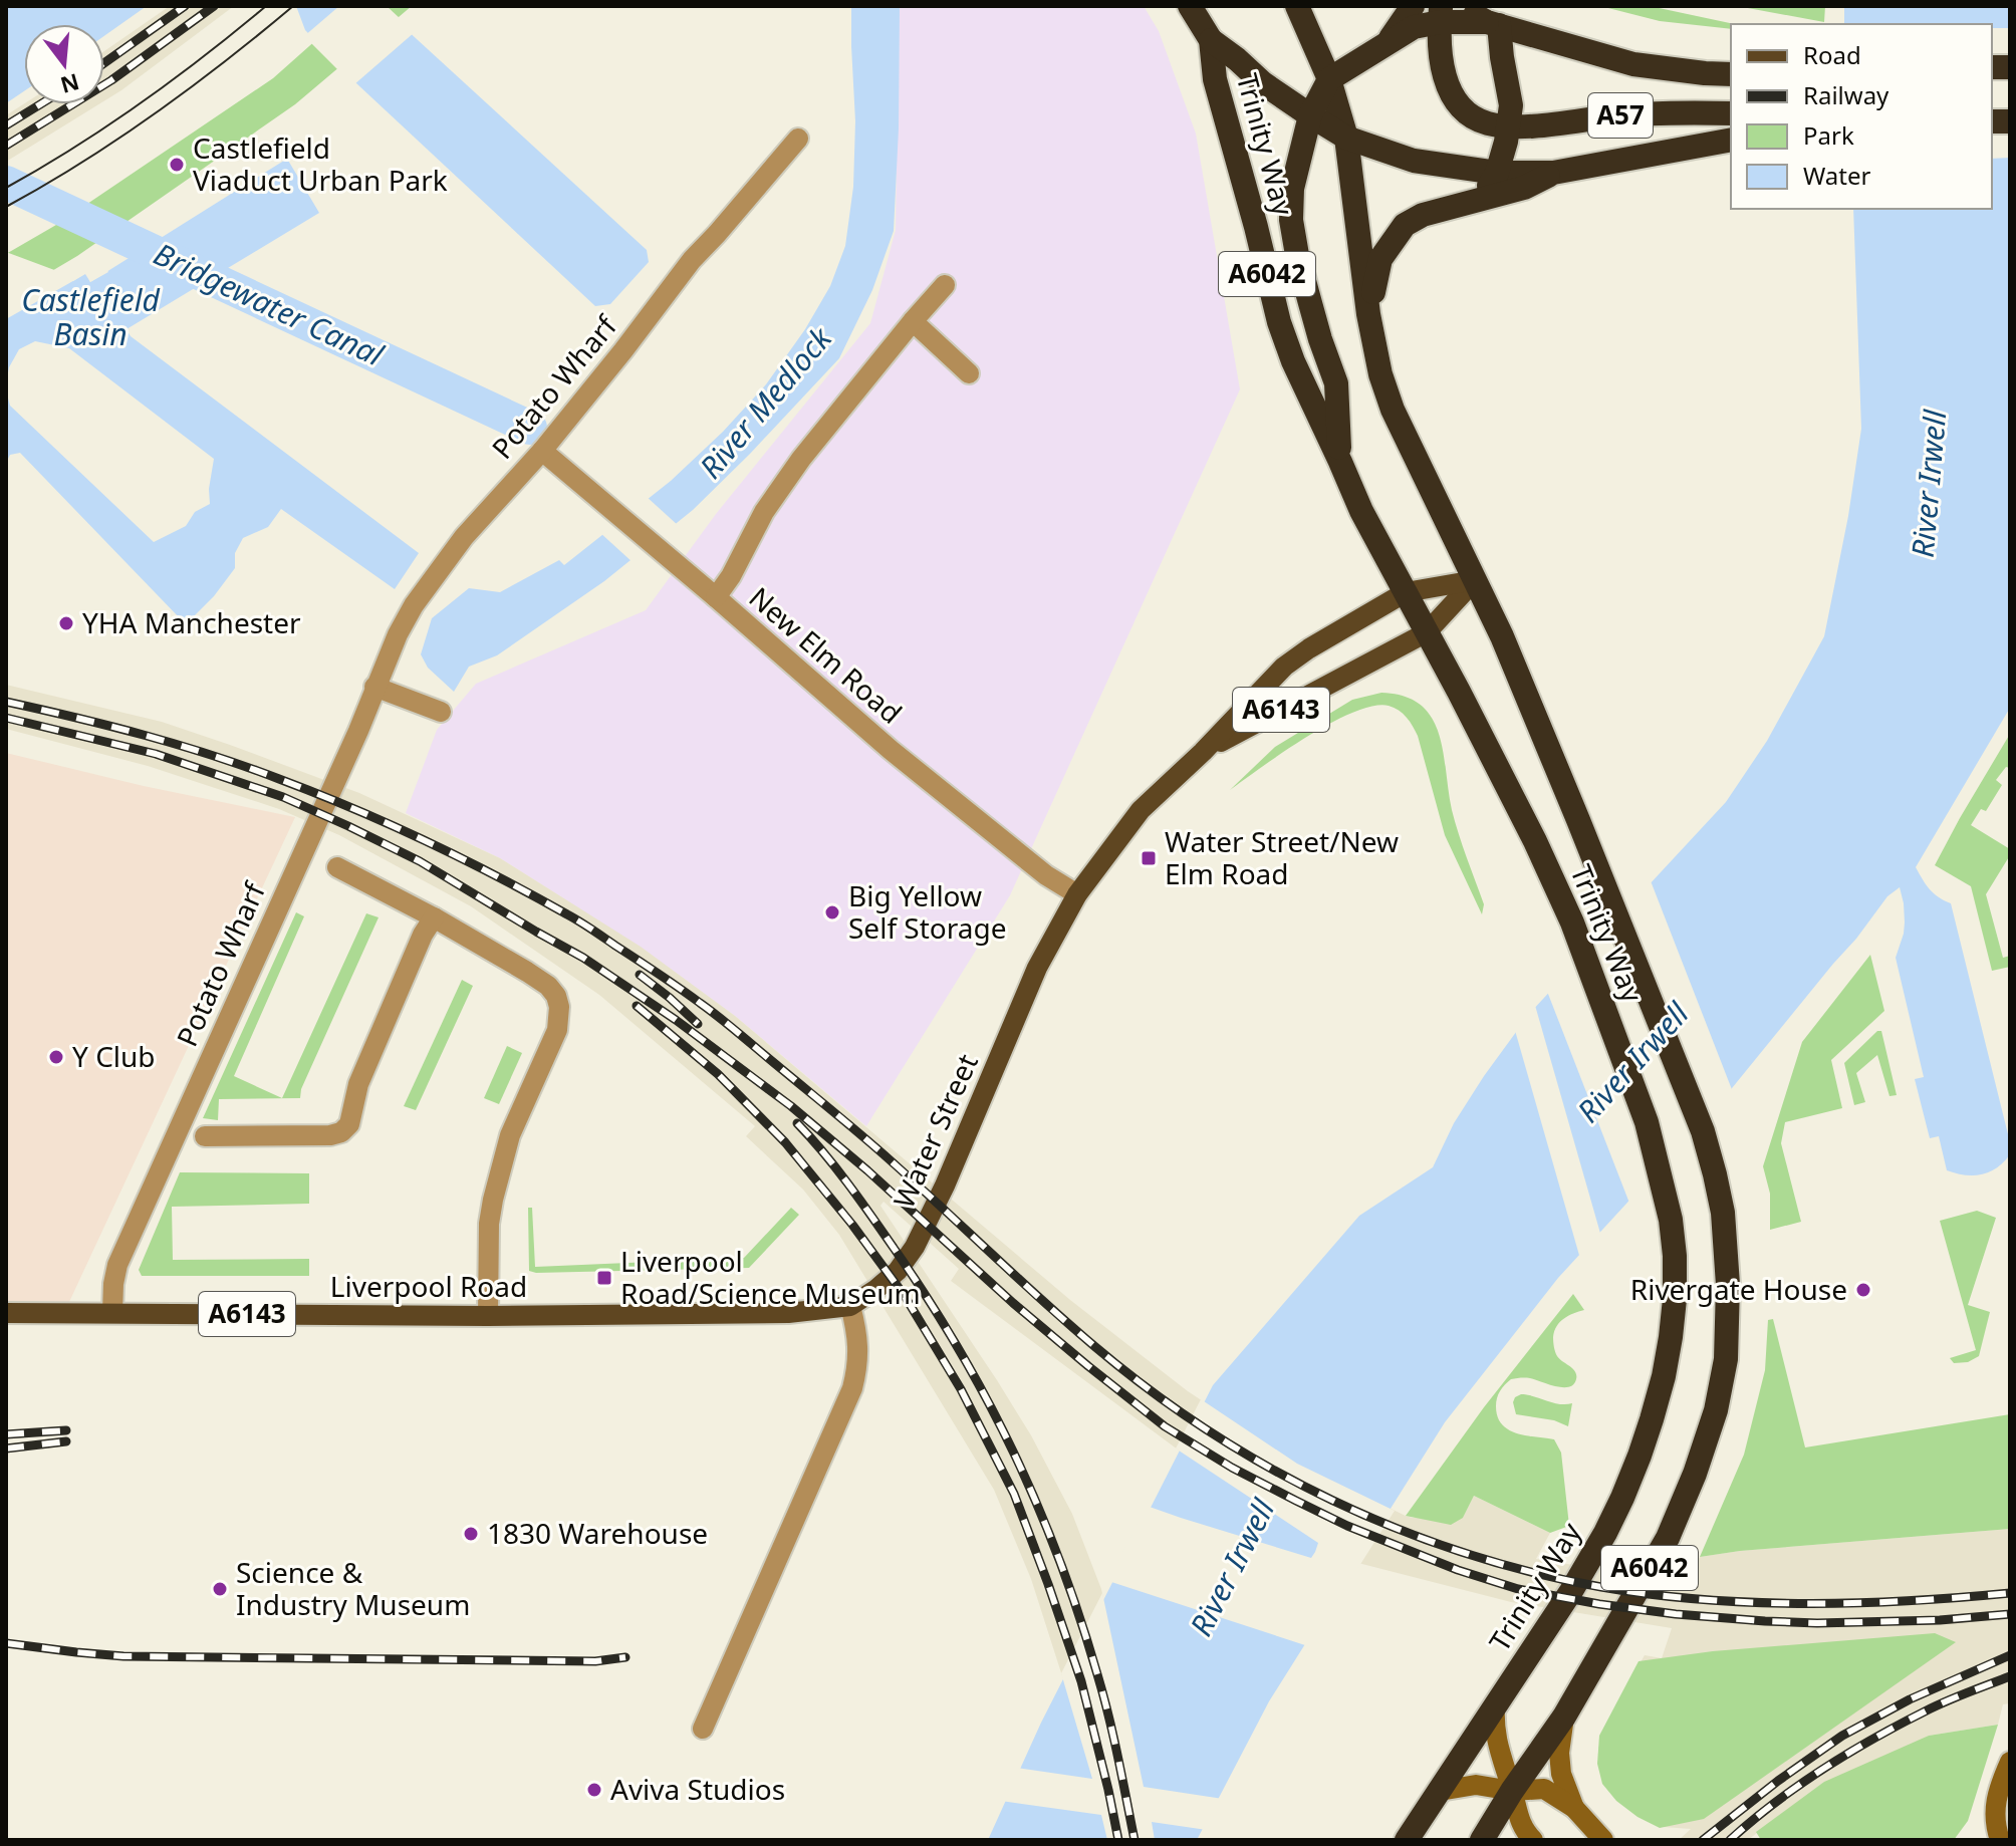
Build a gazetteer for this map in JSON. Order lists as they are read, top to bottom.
{
  "streets": {
    "highway": ["A57", "Trinity Way", "A6042"],
    "main road": ["A6143", "Water Street", "Liverpool Road"],
    "street": ["Potato Wharf", "New Elm Road"]
  },
  "crossings": [
    ["A57", "Trinity Way"],
    ["A57", "A6042"],
    ["Trinity Way", "A6042"],
    ["Trinity Way", "Water Street"],
    ["Potato Wharf", "New Elm Road"],
    ["Potato Wharf", "Liverpool Road"],
    ["New Elm Road", "Water Street"],
    ["Water Street", "Liverpool Road"]
  ],
  "water": [
    "Castlefield Basin",
    "Bridgewater Canal",
    "River Medlock",
    "River Irwell"
  ],
  "places": {
    "other": [
      "Castlefield Viaduct Urban Park",
      "YHA Manchester",
      "Big Yellow Self Storage",
      "Y Club",
      "Rivergate House",
      "1830 Warehouse",
      "Science & Industry Museum",
      "Aviva Studios"
    ],
    "transit": ["Water Street/New Elm Road", "Liverpool Road/Science Museum"]
  },
  "legend": [
    "Road",
    "Railway",
    "Park",
    "Water"
  ],
  "north": "bottom"
}
